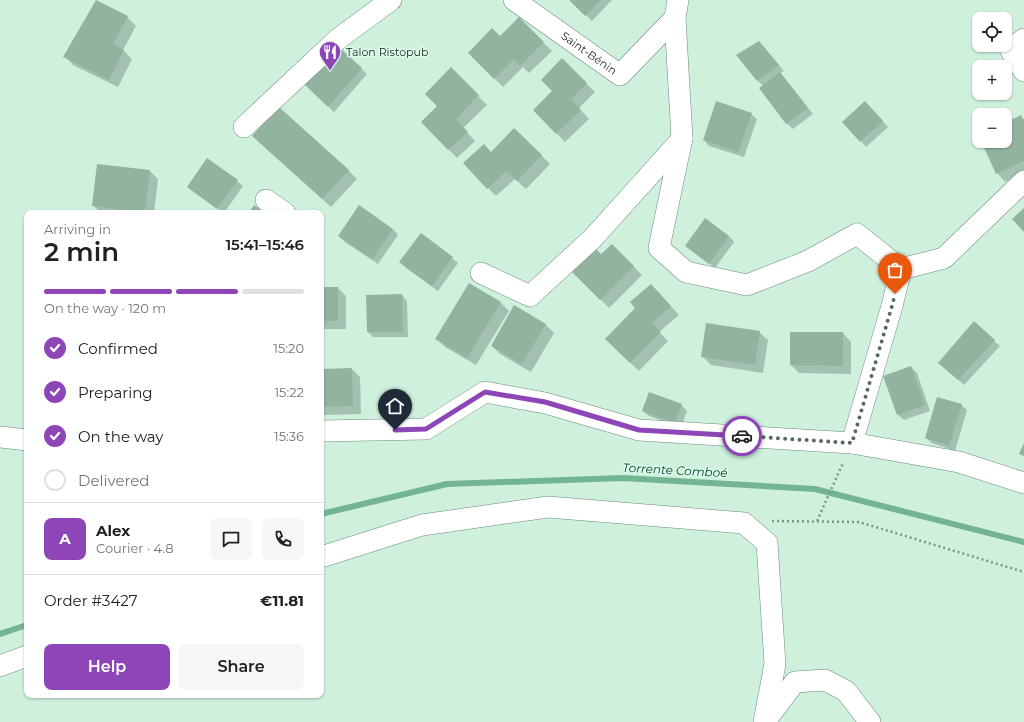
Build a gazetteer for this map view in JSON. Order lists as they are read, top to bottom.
{
  "streets": {
    "street": ["Saint-Bénin"]
  },
  "water": ["Torrente Comboé"],
  "places": {
    "restaurant": ["Talon Ristopub"]
  },
  "page": {
    "map_buttons": ["+", "−"],
    "heading": ["2 min", "Arriving in", "15:41–15:46"],
    "panel": [
      "Alex",
      "Courier · 4.8",
      "Order #3427",
      "€11.81"
    ],
    "bar": "On the way · 120 m",
    "list": [
      ["Confirmed", "15:20"],
      ["Preparing", "15:22"],
      ["On the way", "15:36"],
      "Delivered"
    ],
    "round": "A",
    "buttons": ["Help", "Share"]
  }
}
